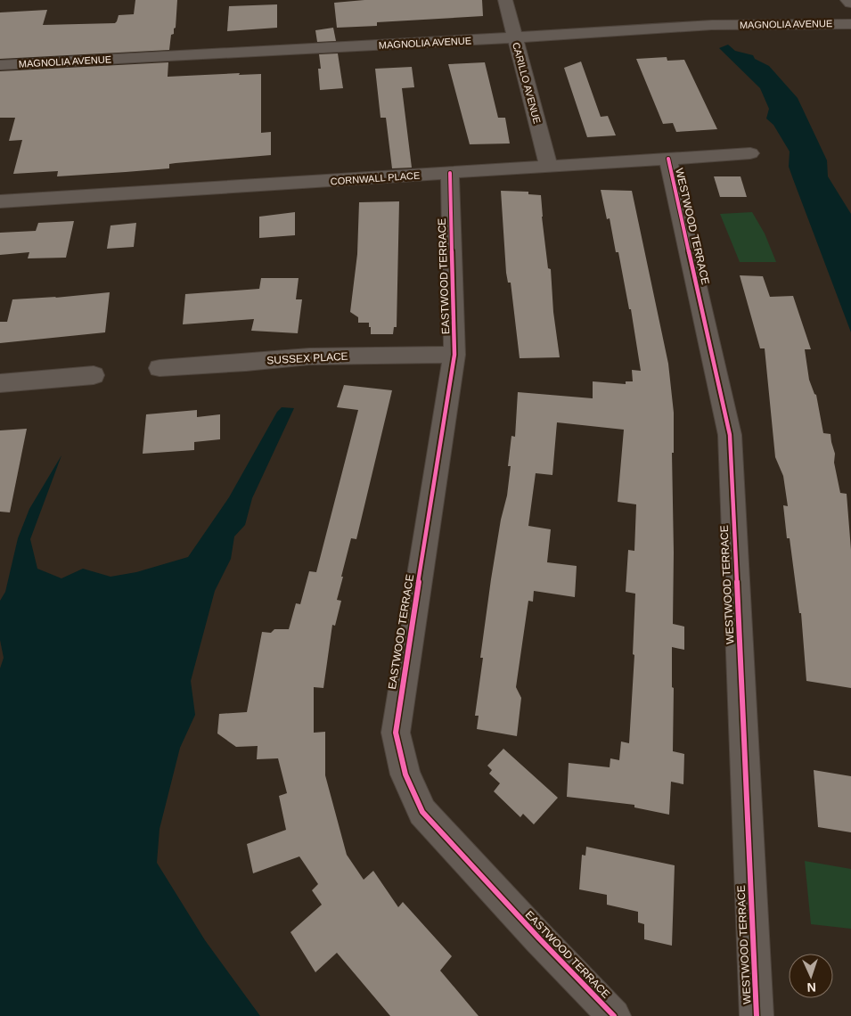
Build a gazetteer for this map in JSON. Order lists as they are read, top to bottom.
{
  "streets": {
    "street": [
      "MAGNOLIA AVENUE",
      "CARILLO AVENUE",
      "CORNWALL PLACE",
      "WESTWOOD TERRACE",
      "EASTWOOD TERRACE",
      "SUSSEX PLACE"
    ]
  },
  "crossings": [
    ["MAGNOLIA AVENUE", "CARILLO AVENUE"],
    ["CARILLO AVENUE", "CORNWALL PLACE"],
    ["CORNWALL PLACE", "WESTWOOD TERRACE"],
    ["CORNWALL PLACE", "EASTWOOD TERRACE"],
    ["EASTWOOD TERRACE", "SUSSEX PLACE"]
  ],
  "north": "bottom"
}
